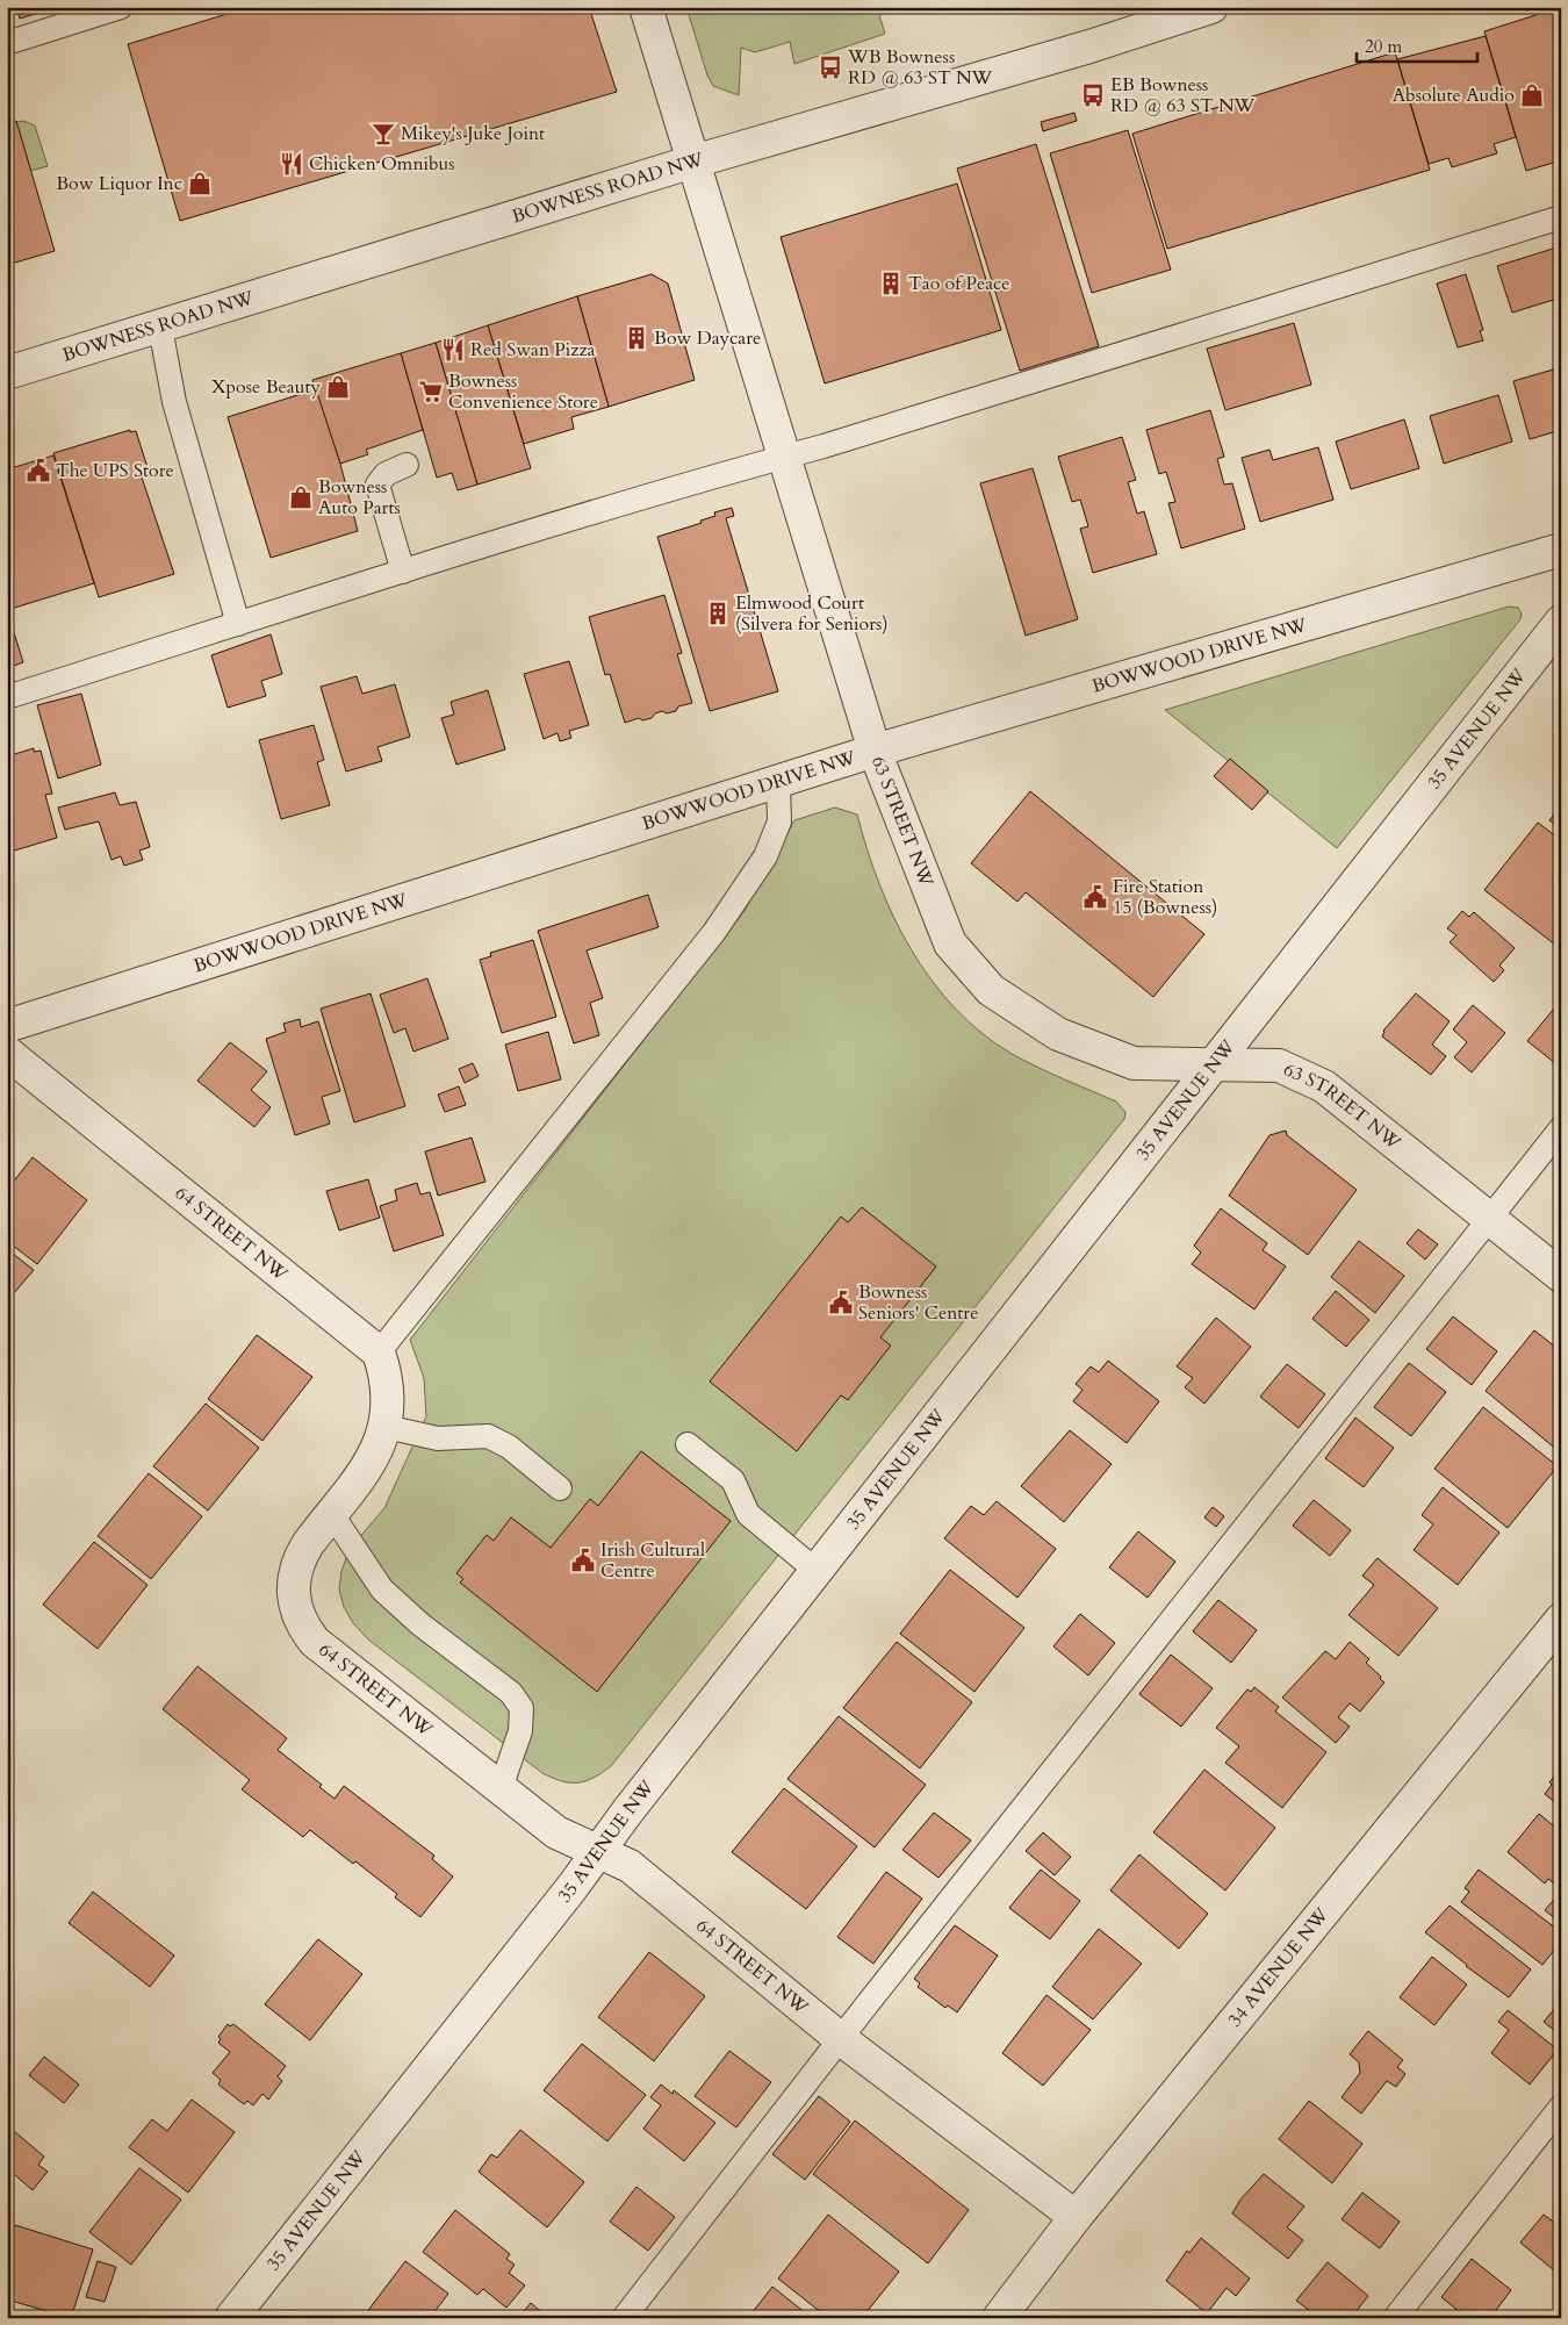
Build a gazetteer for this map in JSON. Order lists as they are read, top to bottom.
{
  "streets": {
    "street": [
      "BOWNESS ROAD NW",
      "BOWWOOD DRIVE NW",
      "35 AVENUE NW",
      "63 STREET NW",
      "64 STREET NW",
      "34 AVENUE NW"
    ]
  },
  "crossings": [
    ["BOWNESS ROAD NW", "63 STREET NW"],
    ["BOWWOOD DRIVE NW", "63 STREET NW"],
    ["35 AVENUE NW", "63 STREET NW"],
    ["35 AVENUE NW", "64 STREET NW"],
    ["64 STREET NW", "34 AVENUE NW"]
  ],
  "places": {
    "bus stop": ["WB Bowness RD @ 63 ST NW", "EB Bowness RD @ 63 ST NW"],
    "shop": [
      "Absolute Audio",
      "Bow Liquor Inc",
      "Xpose Beauty",
      "Bowness Auto Parts"
    ],
    "bar": ["Mikey's Juke Joint"],
    "restaurant": ["Chicken Omnibus", "Red Swan Pizza"],
    "building": ["Tao of Peace", "Bow Daycare", "Elmwood Court (Silvera for Seniors)"],
    "supermarket": ["Bowness Convenience Store"],
    "public building": [
      "The UPS Store",
      "Fire Station 15 (Bowness)",
      "Bowness Seniors' Centre",
      "Irish Cultural Centre"
    ]
  },
  "scale_bar": "20 m"
}
